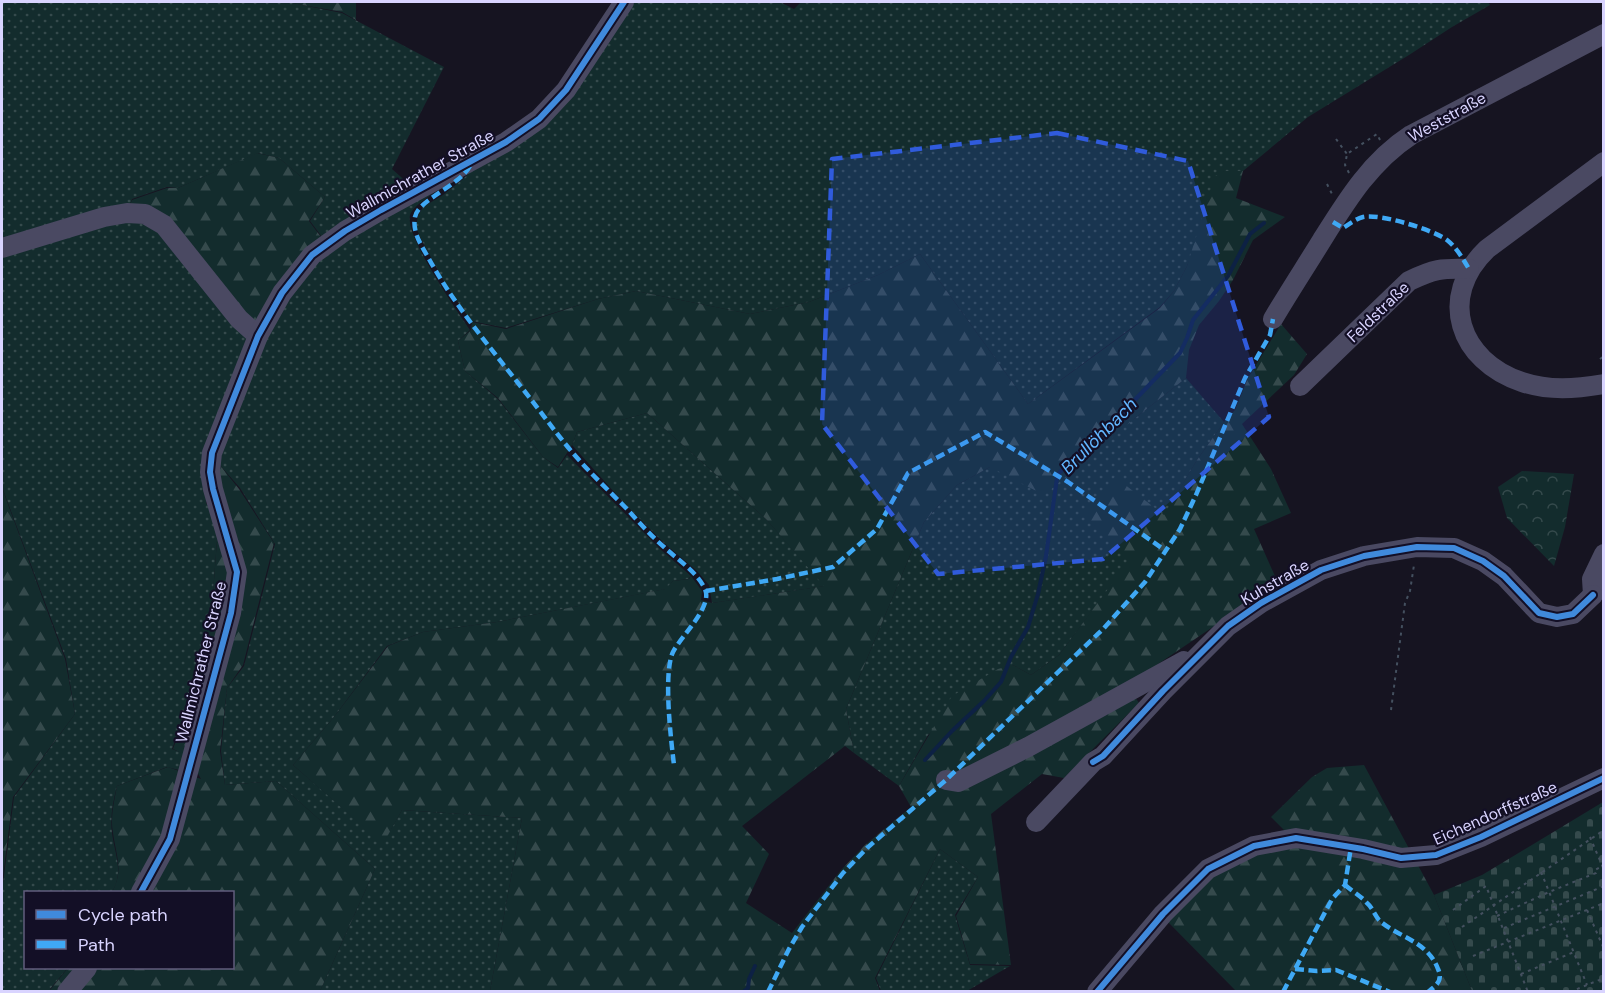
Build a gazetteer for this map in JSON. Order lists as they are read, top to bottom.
{
  "streets": {
    "street": [
      "Weststraße",
      "Wallmichrather Straße",
      "Feldstraße",
      "Kuhstraße",
      "Eichendorffstraße"
    ]
  },
  "water": ["Brullöhbach"],
  "legend": ["Cycle path", "Path"]
}
